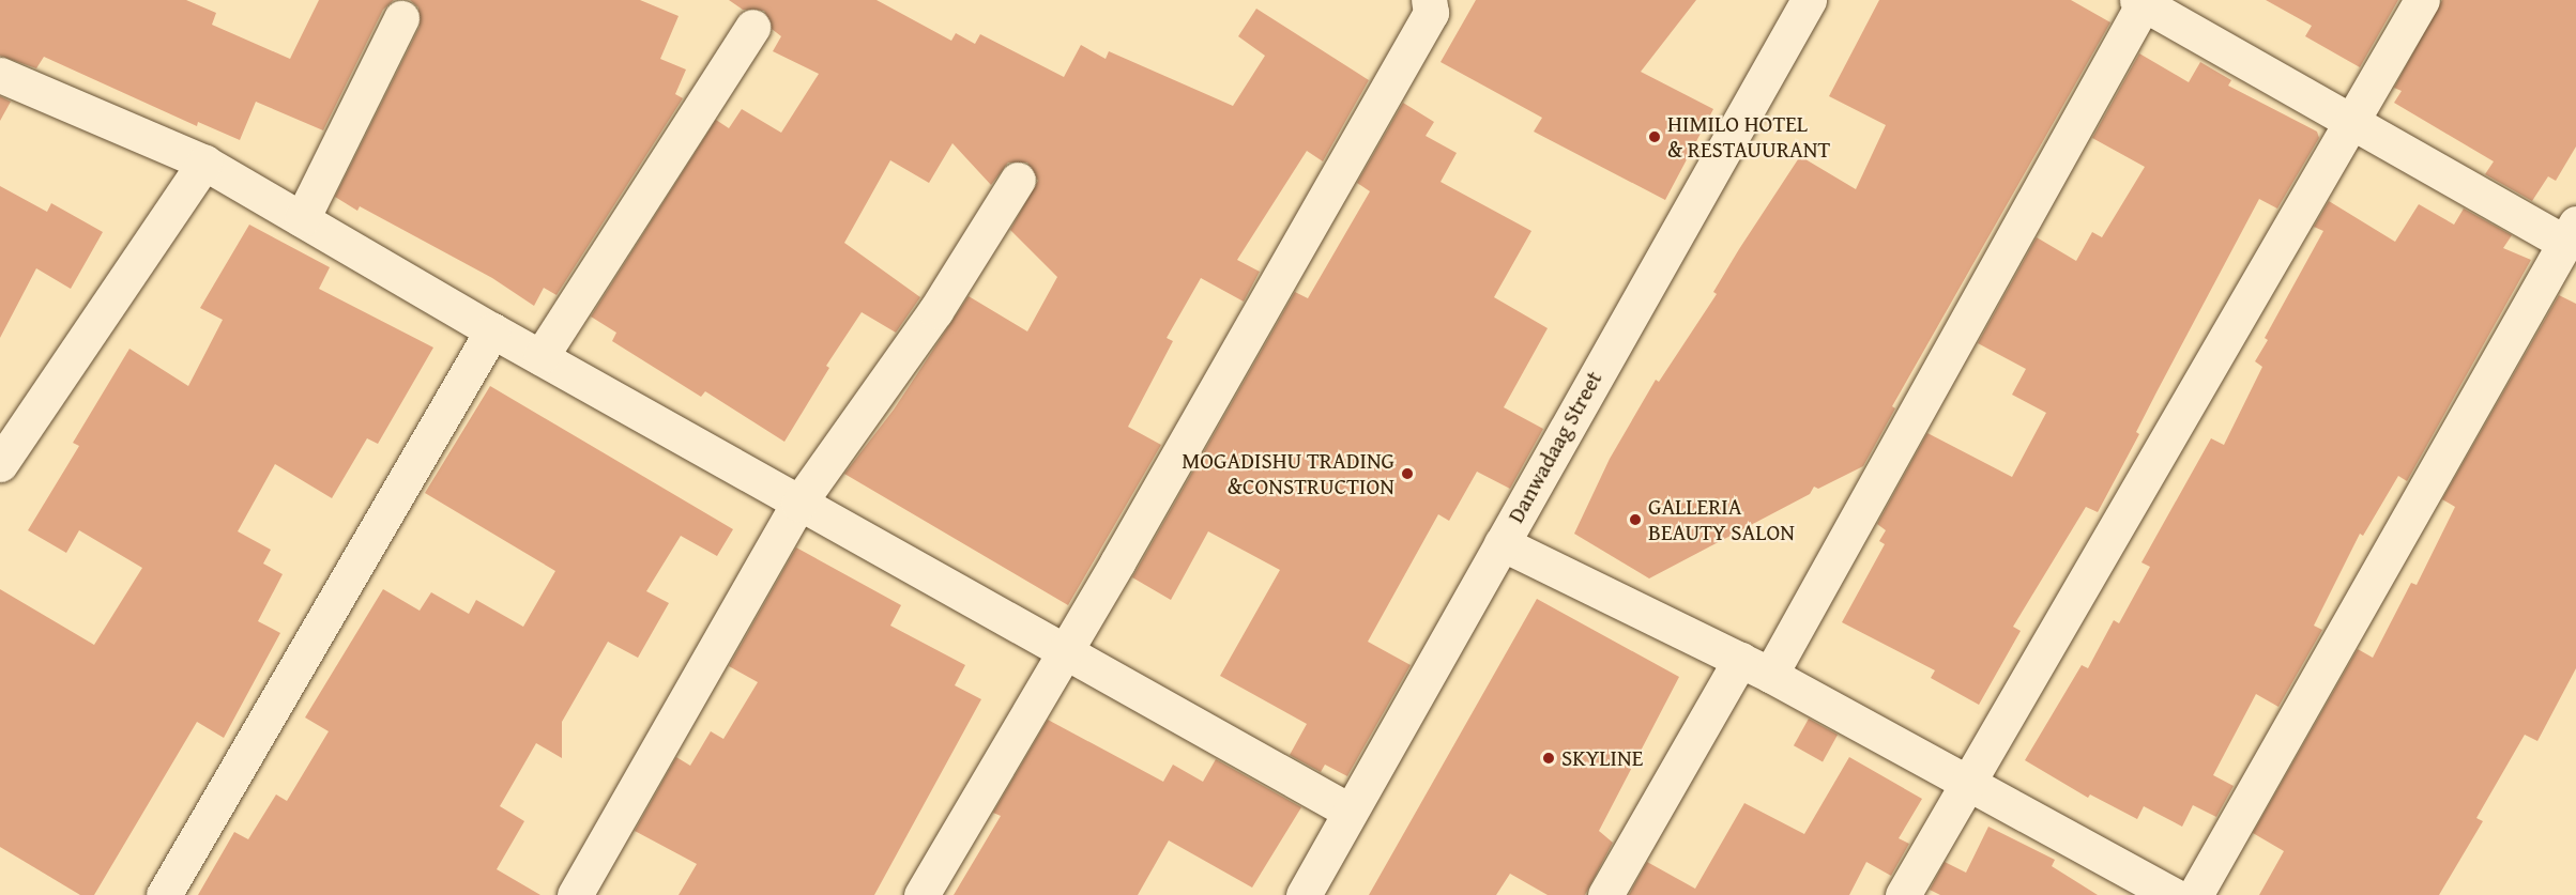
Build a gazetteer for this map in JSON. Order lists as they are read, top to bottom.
{
  "streets": {
    "street": ["Danwadaag Street"]
  },
  "places": [
    "HIMILO HOTEL & RESTAUURANT",
    "MOGADISHU TRADING &CONSTRUCTION",
    "GALLERIA BEAUTY SALON",
    "SKYLINE"
  ]
}
